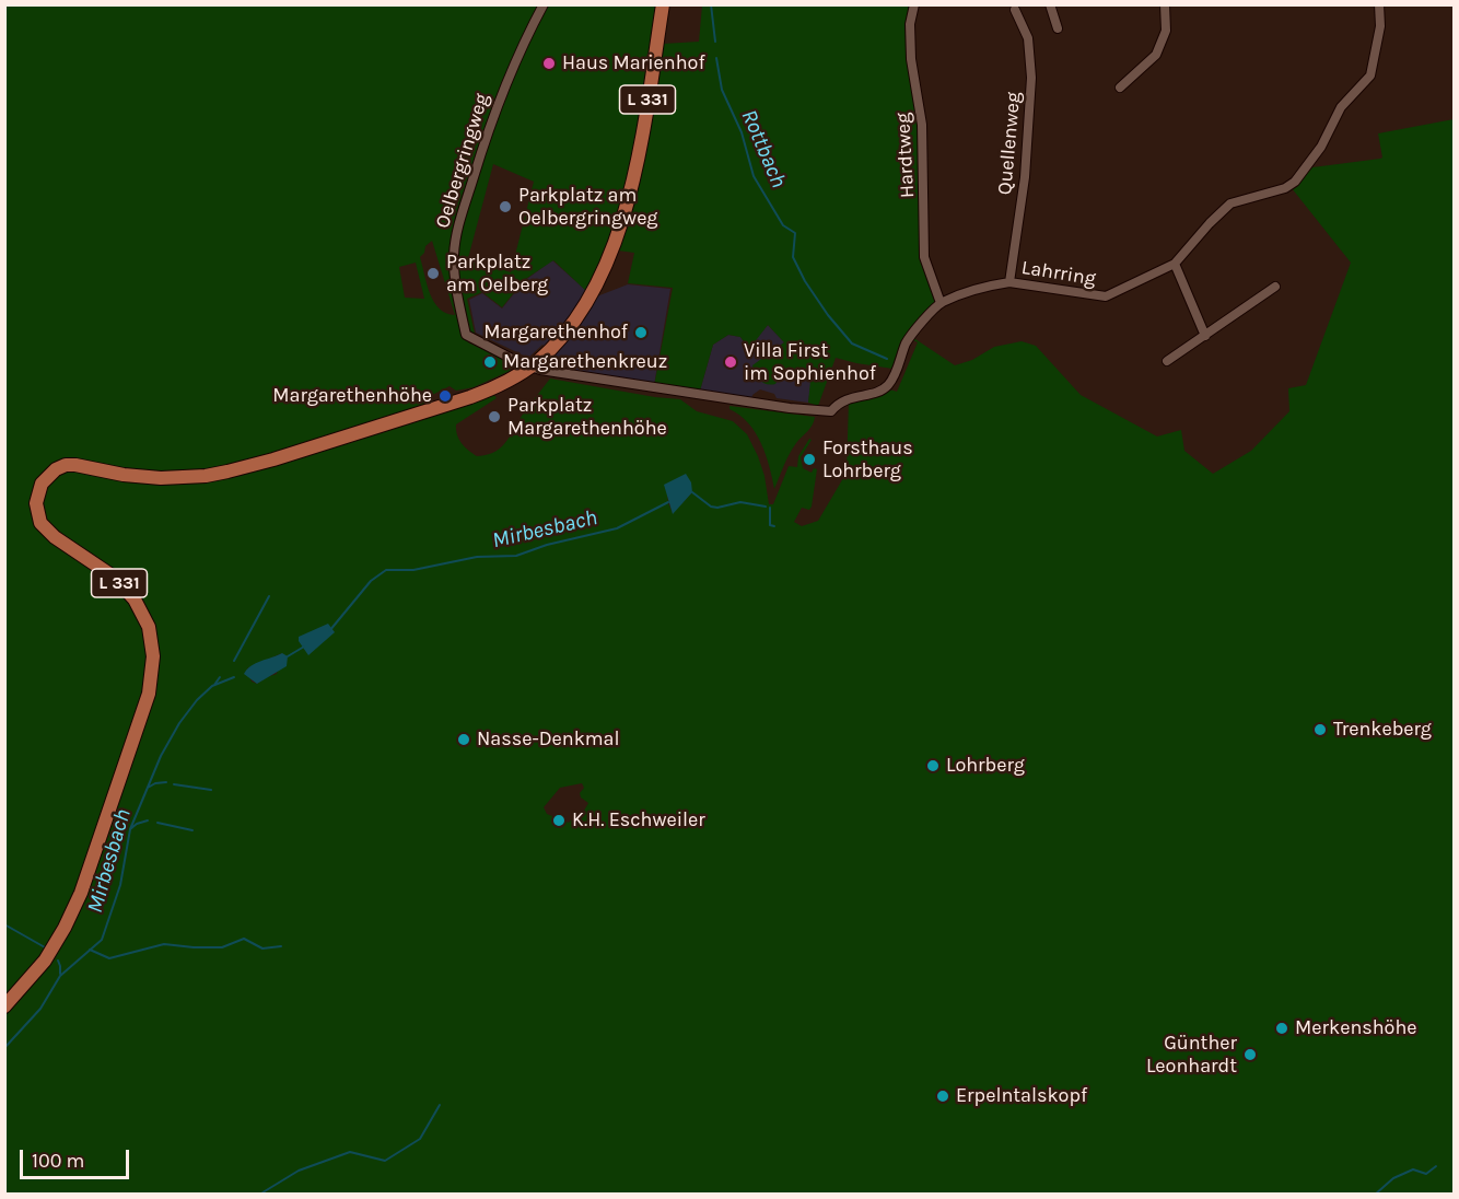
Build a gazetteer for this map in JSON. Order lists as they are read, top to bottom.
{
  "streets": {
    "main road": ["L 331"],
    "street": [
      "Quellenweg",
      "Hardtweg",
      "Oelbergringweg",
      "Lahrring"
    ]
  },
  "crossings": [
    ["L 331", "Oelbergringweg"],
    ["L 331", "Lahrring"],
    ["Quellenweg", "Lahrring"],
    ["Hardtweg", "Lahrring"],
    ["Oelbergringweg", "Lahrring"]
  ],
  "water": ["Rottbach", "Mirbesbach"],
  "places": [
    "Haus Marienhof",
    "Parkplatz am Oelbergringweg",
    "Parkplatz am Oelberg",
    "Margarethenhof",
    "Margarethenkreuz",
    "Villa First im Sophienhof",
    "Margarethenhöhe",
    "Parkplatz Margarethenhöhe",
    "Forsthaus Lohrberg",
    "Trenkeberg",
    "Nasse-Denkmal",
    "Lohrberg",
    "K.H. Eschweiler",
    "Merkenshöhe",
    "Günther Leonhardt",
    "Erpelntalskopf"
  ],
  "scale_bar": "100 m"
}
